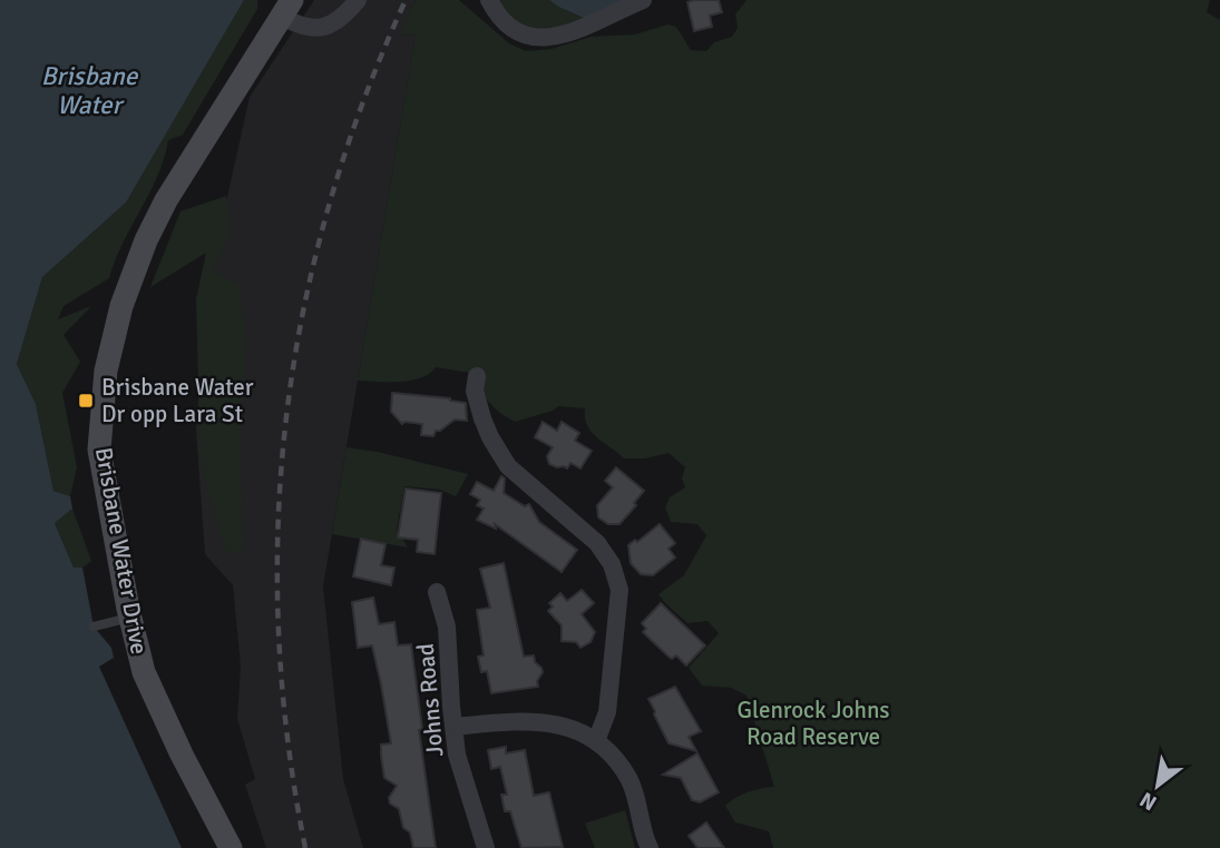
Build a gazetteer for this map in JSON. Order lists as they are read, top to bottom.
{
  "streets": {
    "main road": ["Brisbane Water Drive"],
    "street": ["Johns Road"]
  },
  "water": ["Brisbane Water"],
  "parks": ["Glenrock Johns Road Reserve"],
  "places": {
    "transit": ["Brisbane Water Dr opp Lara St"]
  },
  "north": "bottom left"
}
